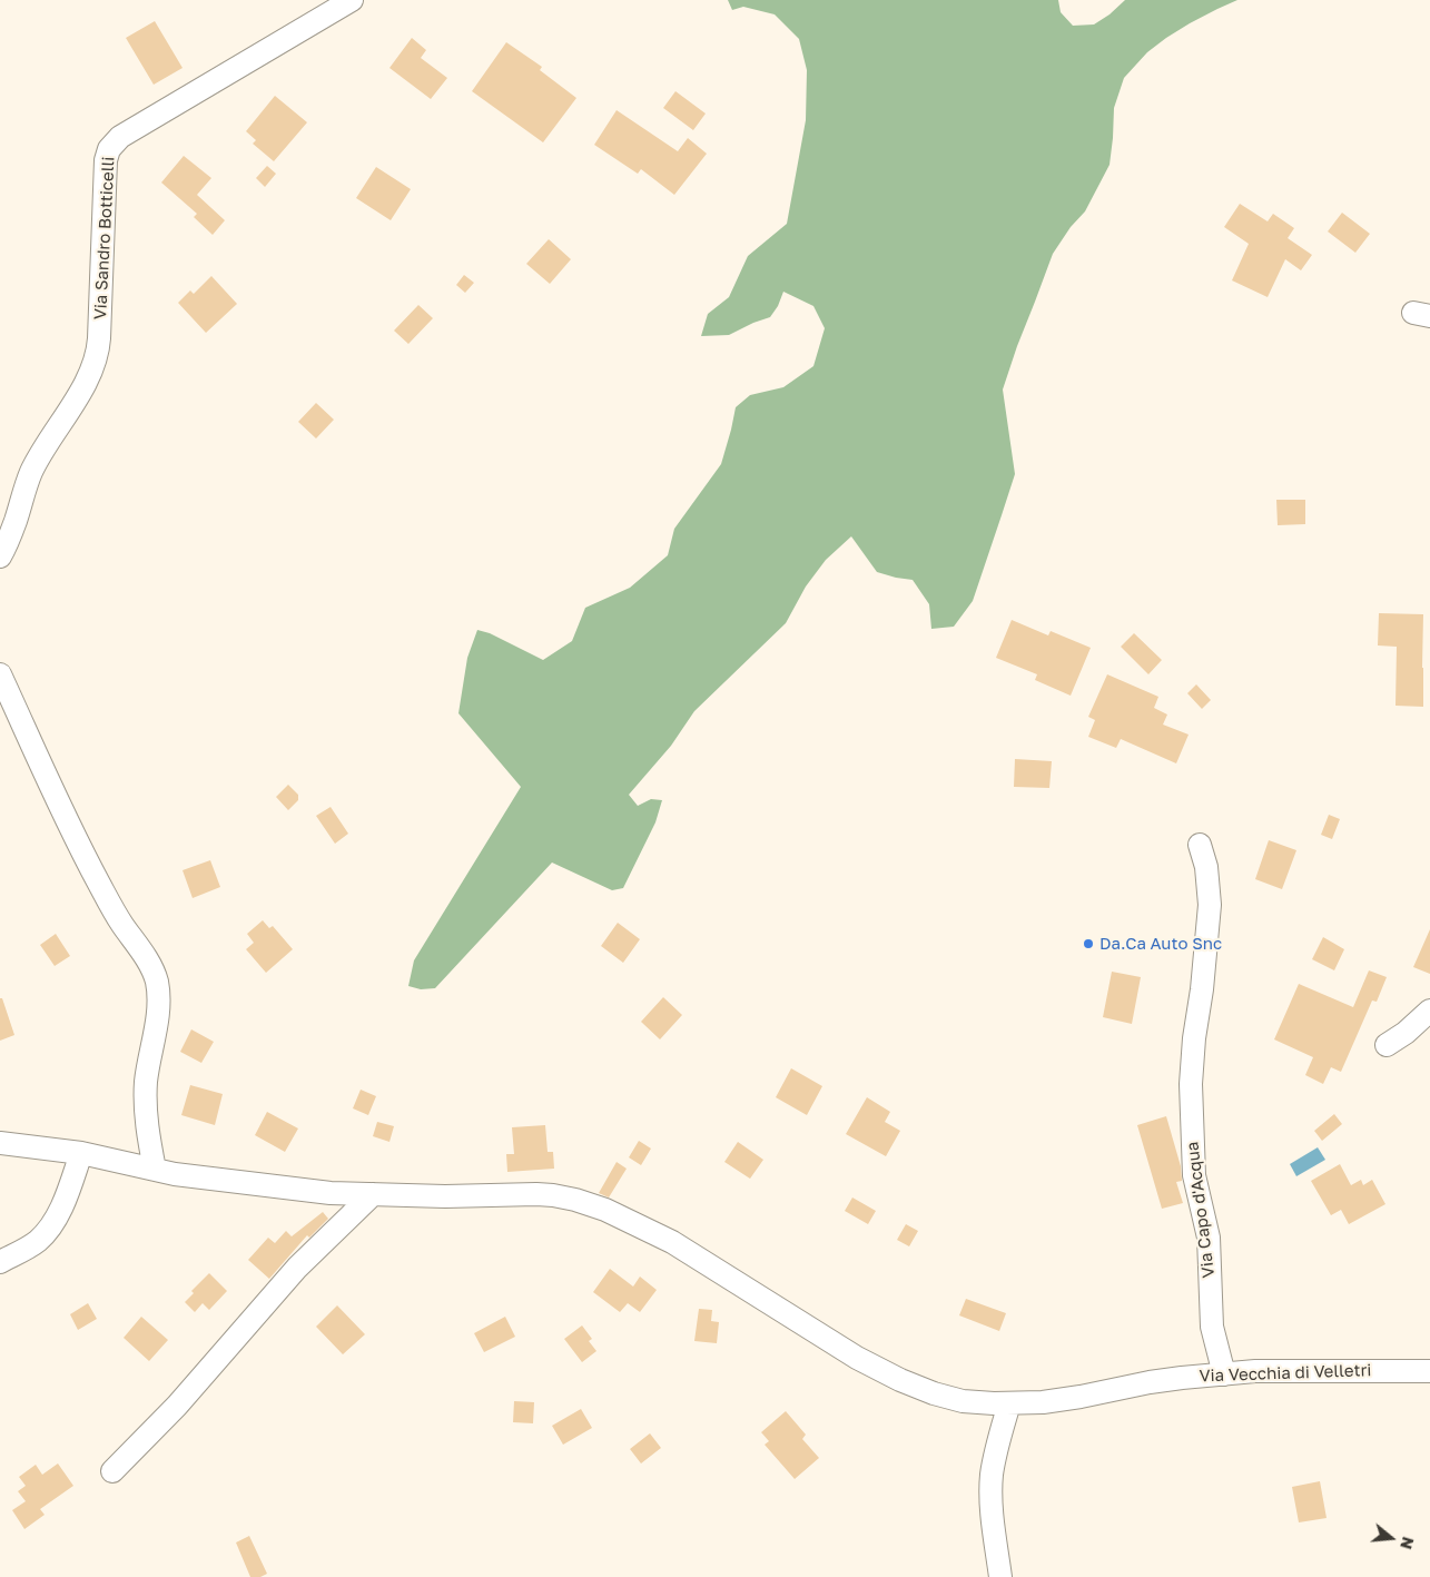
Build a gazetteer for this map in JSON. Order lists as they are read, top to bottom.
{
  "streets": {
    "street": ["Via Sandro Botticelli", "Via Capo d'Acqua", "Via Vecchia di Velletri"]
  },
  "crossings": [
    ["Via Capo d'Acqua", "Via Vecchia di Velletri"]
  ],
  "places": ["Da.Ca Auto Snc"],
  "north": "right"
}
